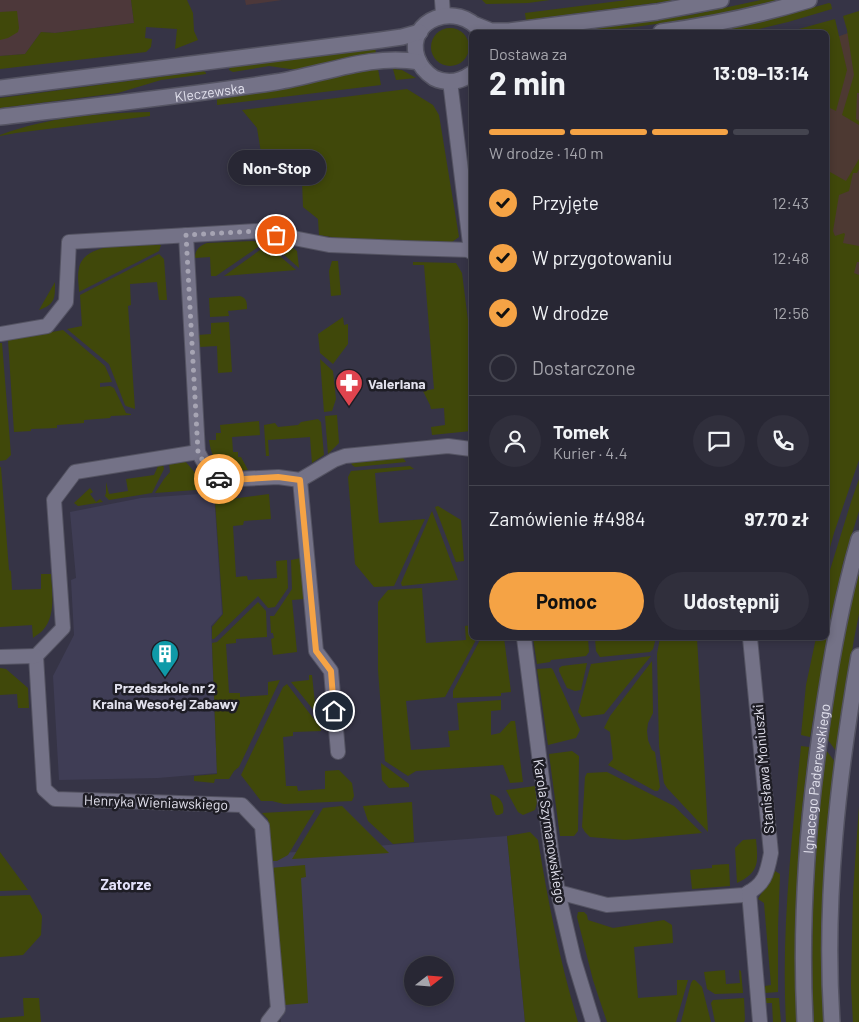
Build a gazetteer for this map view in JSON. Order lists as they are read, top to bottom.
{
  "streets": {
    "main road": ["Kleczewska", "Ignacego Paderewskiego"],
    "street": ["Stanisława Moniuszki", "Henryka Wieniawskiego", "Karola Szymanowskiego"]
  },
  "districts": ["Zatorze"],
  "places": {
    "other": ["Non-Stop"],
    "pharmacy": ["Valeriana"],
    "building": ["Przedszkole nr 2 Kraina Wesołej Zabawy"]
  },
  "north": "right",
  "page": {
    "heading": ["2 min", "Dostawa za", "13:09–13:14"],
    "panel": [
      "Tomek",
      "Kurier · 4.4",
      "Zamówienie #4984",
      "97.70 zł"
    ],
    "bar": "W drodze · 140 m",
    "bubble": "Non-Stop",
    "list": [
      ["Przyjęte", "12:43"],
      ["W przygotowaniu", "12:48"],
      ["W drodze", "12:56"],
      "Dostarczone"
    ],
    "buttons": ["Pomoc", "Udostępnij"]
  }
}
